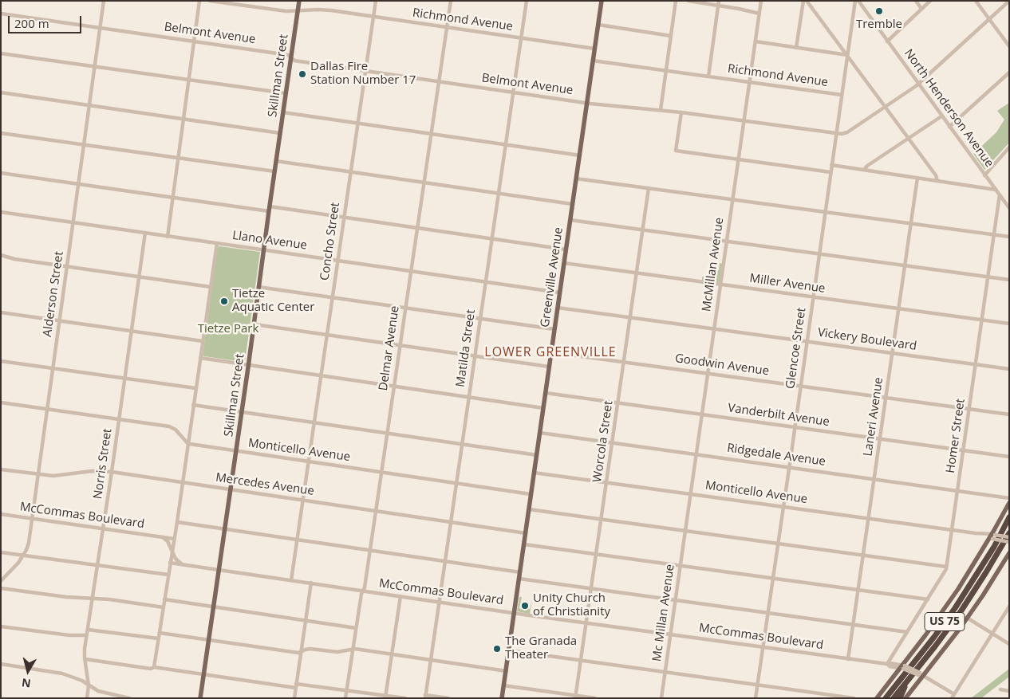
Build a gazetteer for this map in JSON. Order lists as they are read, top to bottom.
{
  "streets": {
    "highway": ["US 75"],
    "main road": ["Skillman Street", "Greenville Avenue"],
    "street": [
      "Richmond Avenue",
      "Belmont Avenue",
      "North Henderson Avenue",
      "Llano Avenue",
      "Concho Street",
      "McMillan Avenue",
      "Miller Avenue",
      "Alderson Street",
      "Vickery Boulevard",
      "Delmar Avenue",
      "Matilda Street",
      "Glencoe Street",
      "Goodwin Avenue",
      "Vanderbilt Avenue",
      "Laneri Avenue",
      "Homer Street",
      "Worcola Street",
      "Monticello Avenue",
      "Ridgedale Avenue",
      "Norris Street",
      "Mercedes Avenue",
      "McCommas Boulevard",
      "Mc Millan Avenue"
    ]
  },
  "crossings": [
    ["Richmond Avenue", "Skillman Street"],
    ["Richmond Avenue", "Concho Street"],
    ["Richmond Avenue", "McMillan Avenue"],
    ["Richmond Avenue", "Greenville Avenue"],
    ["Richmond Avenue", "Delmar Avenue"],
    ["Richmond Avenue", "Matilda Street"],
    ["Richmond Avenue", "Glencoe Street"],
    ["Belmont Avenue", "Skillman Street"],
    ["Belmont Avenue", "North Henderson Avenue"],
    ["Belmont Avenue", "Concho Street"],
    ["Belmont Avenue", "McMillan Avenue"],
    ["Belmont Avenue", "Greenville Avenue"],
    ["Belmont Avenue", "Alderson Street"],
    ["Belmont Avenue", "Delmar Avenue"],
    ["Belmont Avenue", "Matilda Street"],
    ["Belmont Avenue", "Glencoe Street"],
    ["Skillman Street", "Llano Avenue"],
    ["Skillman Street", "Monticello Avenue"],
    ["Skillman Street", "Mercedes Avenue"],
    ["Skillman Street", "McCommas Boulevard"],
    ["North Henderson Avenue", "Homer Street"],
    ["Llano Avenue", "Concho Street"],
    ["Llano Avenue", "Greenville Avenue"],
    ["Llano Avenue", "Alderson Street"],
    ["Llano Avenue", "Delmar Avenue"],
    ["Llano Avenue", "Matilda Street"],
    ["Llano Avenue", "Norris Street"],
    ["Concho Street", "Monticello Avenue"],
    ["Concho Street", "Mercedes Avenue"],
    ["Concho Street", "McCommas Boulevard"],
    ["McMillan Avenue", "Miller Avenue"],
    ["McMillan Avenue", "Vickery Boulevard"],
    ["McMillan Avenue", "Goodwin Avenue"],
    ["McMillan Avenue", "Vanderbilt Avenue"],
    ["McMillan Avenue", "Monticello Avenue"],
    ["McMillan Avenue", "Ridgedale Avenue"],
    ["McMillan Avenue", "Mc Millan Avenue"],
    ["Greenville Avenue", "Miller Avenue"],
    ["Greenville Avenue", "Vickery Boulevard"],
    ["Greenville Avenue", "Goodwin Avenue"],
    ["Greenville Avenue", "Vanderbilt Avenue"],
    ["Greenville Avenue", "Monticello Avenue"],
    ["Greenville Avenue", "Ridgedale Avenue"],
    ["Greenville Avenue", "Mercedes Avenue"],
    ["Greenville Avenue", "McCommas Boulevard"],
    ["Miller Avenue", "Glencoe Street"],
    ["Miller Avenue", "Laneri Avenue"],
    ["Miller Avenue", "Homer Street"],
    ["Miller Avenue", "Worcola Street"],
    ["Alderson Street", "Mercedes Avenue"],
    ["Alderson Street", "McCommas Boulevard"],
    ["Vickery Boulevard", "Glencoe Street"],
    ["Vickery Boulevard", "Laneri Avenue"],
    ["Vickery Boulevard", "Homer Street"],
    ["Vickery Boulevard", "Worcola Street"],
    ["Delmar Avenue", "Monticello Avenue"],
    ["Delmar Avenue", "Mercedes Avenue"],
    ["Delmar Avenue", "McCommas Boulevard"],
    ["Matilda Street", "Monticello Avenue"],
    ["Matilda Street", "Mercedes Avenue"],
    ["Matilda Street", "McCommas Boulevard"],
    ["Glencoe Street", "Goodwin Avenue"],
    ["Glencoe Street", "Vanderbilt Avenue"],
    ["Glencoe Street", "Monticello Avenue"],
    ["Glencoe Street", "Ridgedale Avenue"],
    ["Glencoe Street", "McCommas Boulevard"],
    ["Goodwin Avenue", "Laneri Avenue"],
    ["Goodwin Avenue", "Homer Street"],
    ["Goodwin Avenue", "Worcola Street"],
    ["Vanderbilt Avenue", "Laneri Avenue"],
    ["Vanderbilt Avenue", "Homer Street"],
    ["Vanderbilt Avenue", "Worcola Street"],
    ["Laneri Avenue", "Monticello Avenue"],
    ["Laneri Avenue", "Ridgedale Avenue"],
    ["Laneri Avenue", "McCommas Boulevard"],
    ["Homer Street", "Monticello Avenue"],
    ["Homer Street", "Ridgedale Avenue"],
    ["Homer Street", "McCommas Boulevard"],
    ["Worcola Street", "Monticello Avenue"],
    ["Worcola Street", "Ridgedale Avenue"],
    ["Worcola Street", "McCommas Boulevard"],
    ["Monticello Avenue", "US 75"],
    ["Norris Street", "Mercedes Avenue"],
    ["Norris Street", "McCommas Boulevard"],
    ["McCommas Boulevard", "Mc Millan Avenue"]
  ],
  "districts": ["LOWER GREENVILLE"],
  "parks": ["Tietze Park"],
  "places": [
    "Tremble",
    "Dallas Fire Station Number 17",
    "Tietze Aquatic Center",
    "Unity Church of Christianity",
    "The Granada Theater"
  ],
  "scale_bar": "200 m",
  "north": "bottom"
}
